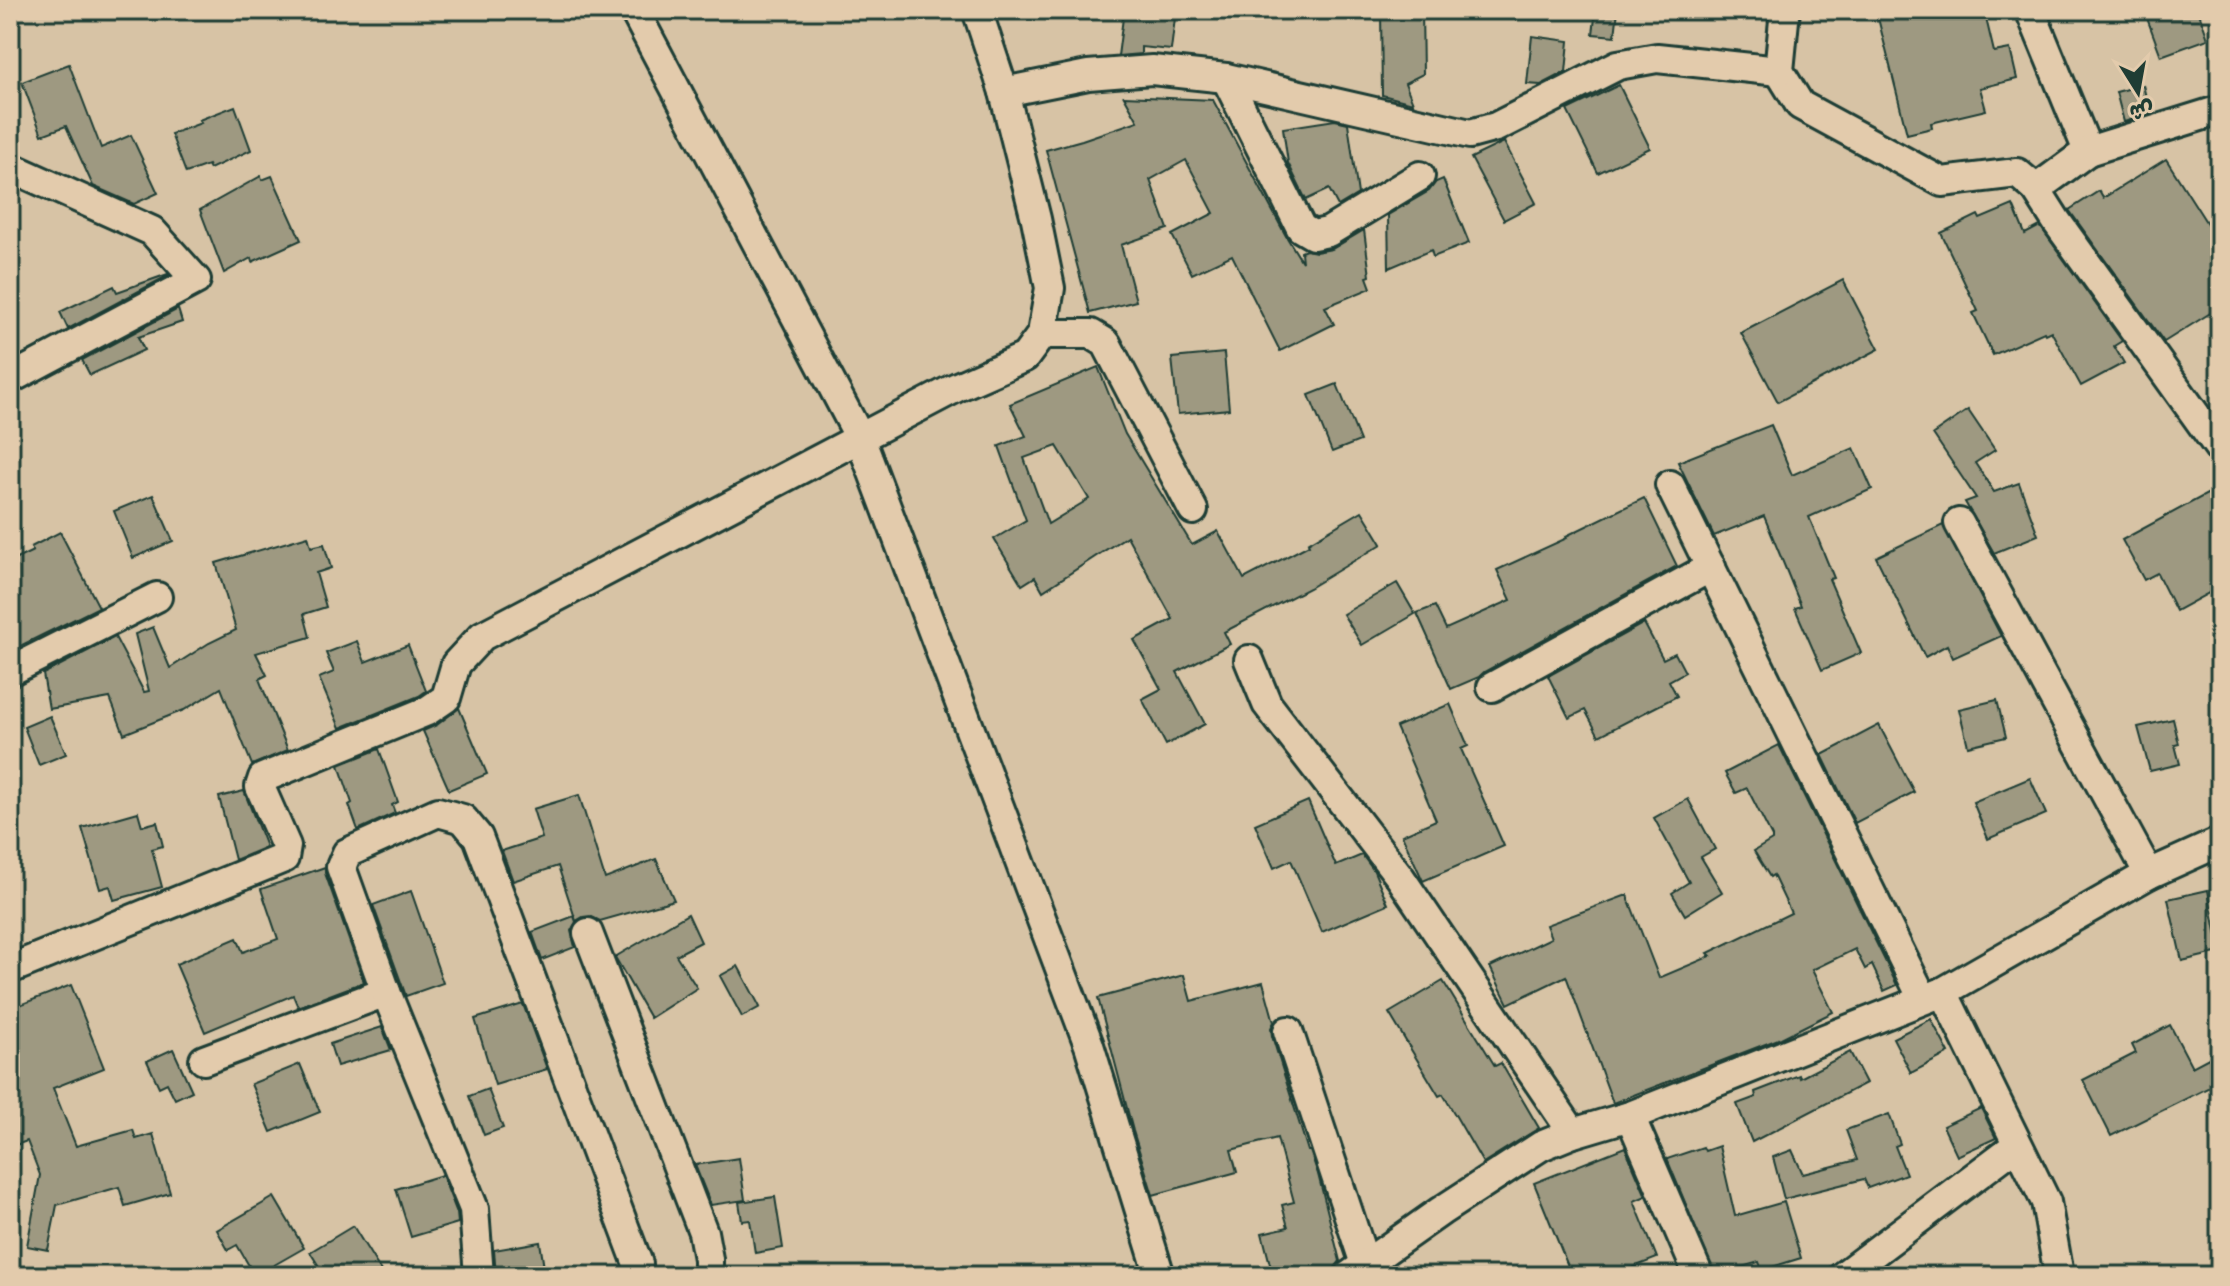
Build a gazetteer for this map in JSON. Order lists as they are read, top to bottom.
{
  "north": "bottom"
}
